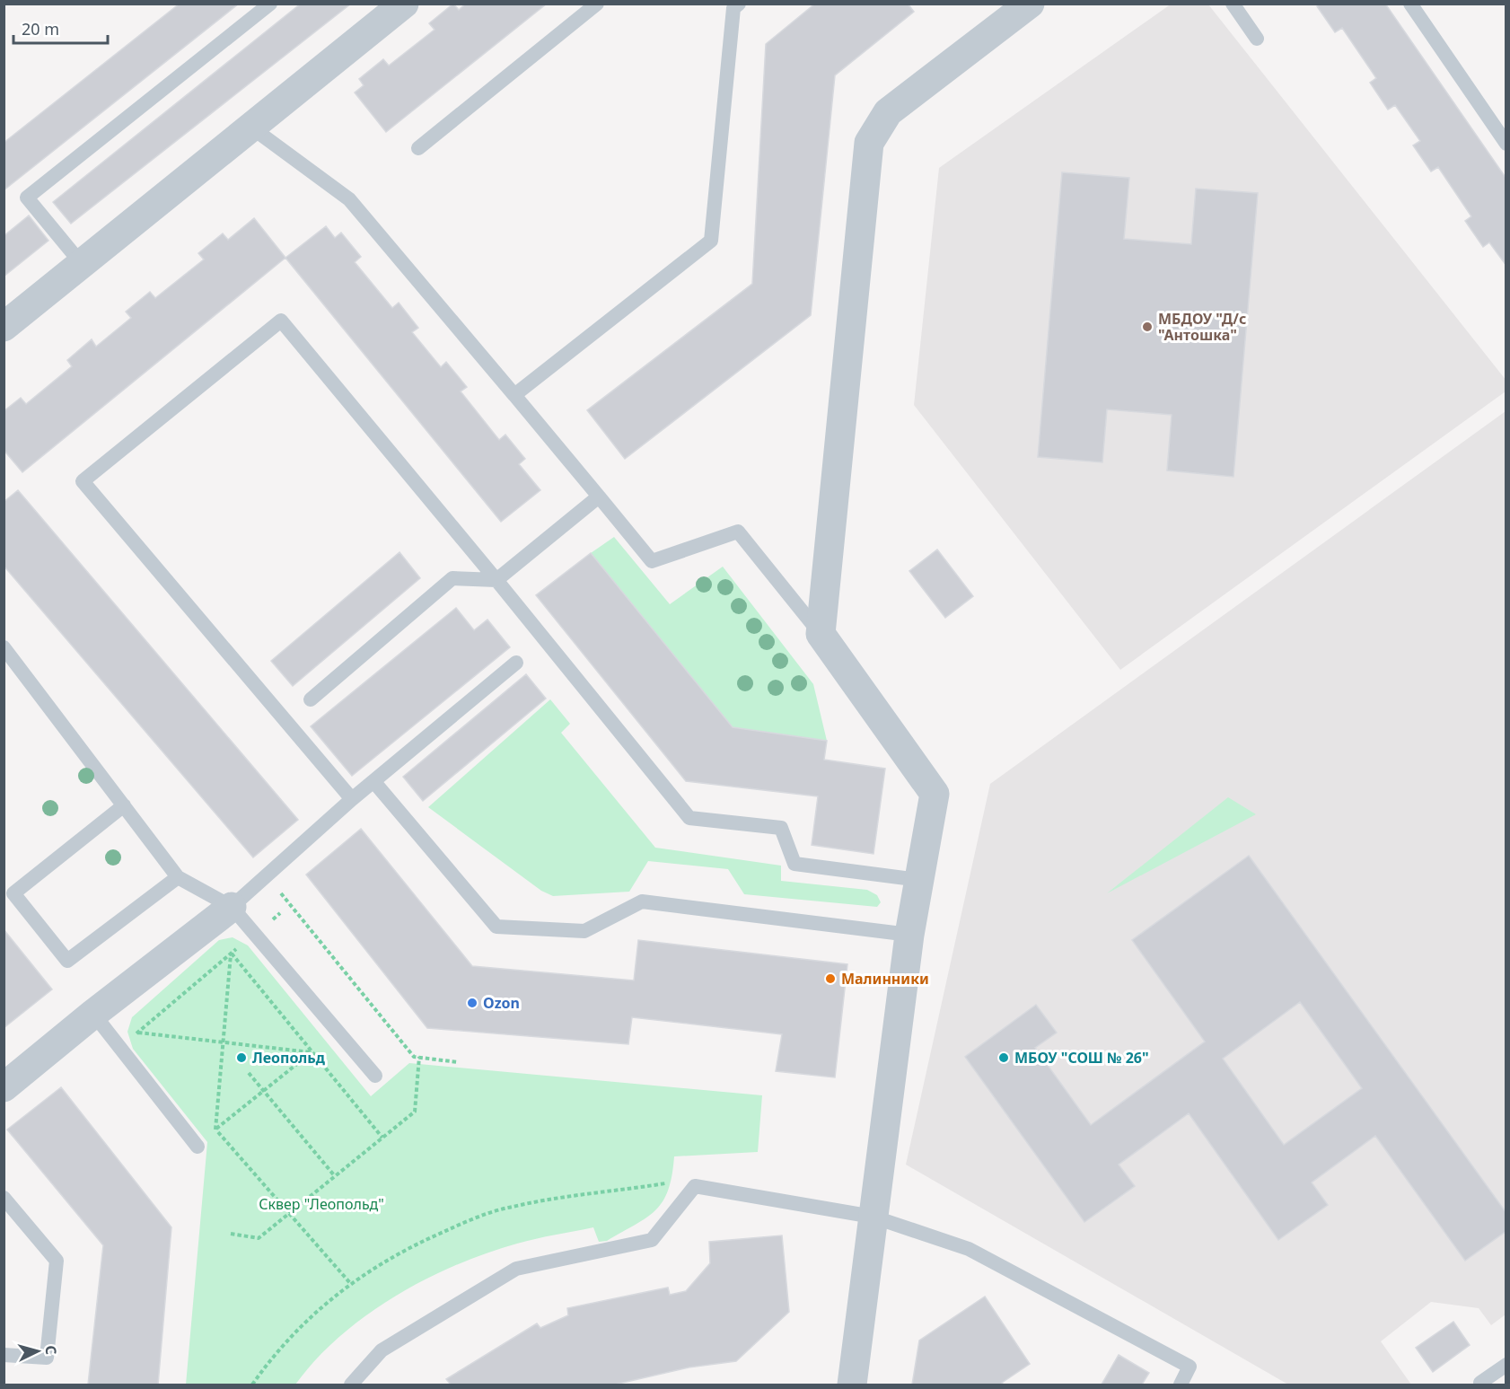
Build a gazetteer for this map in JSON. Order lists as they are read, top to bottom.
{
  "parks": ["Сквер \"Леопольд\""],
  "places": [
    "МБДОУ \"Д/с \"Антошка\"",
    "Малинники",
    "Ozon",
    "Леопольд",
    "МБОУ \"СОШ № 26\""
  ],
  "scale_bar": "20 m",
  "north": "right"
}
